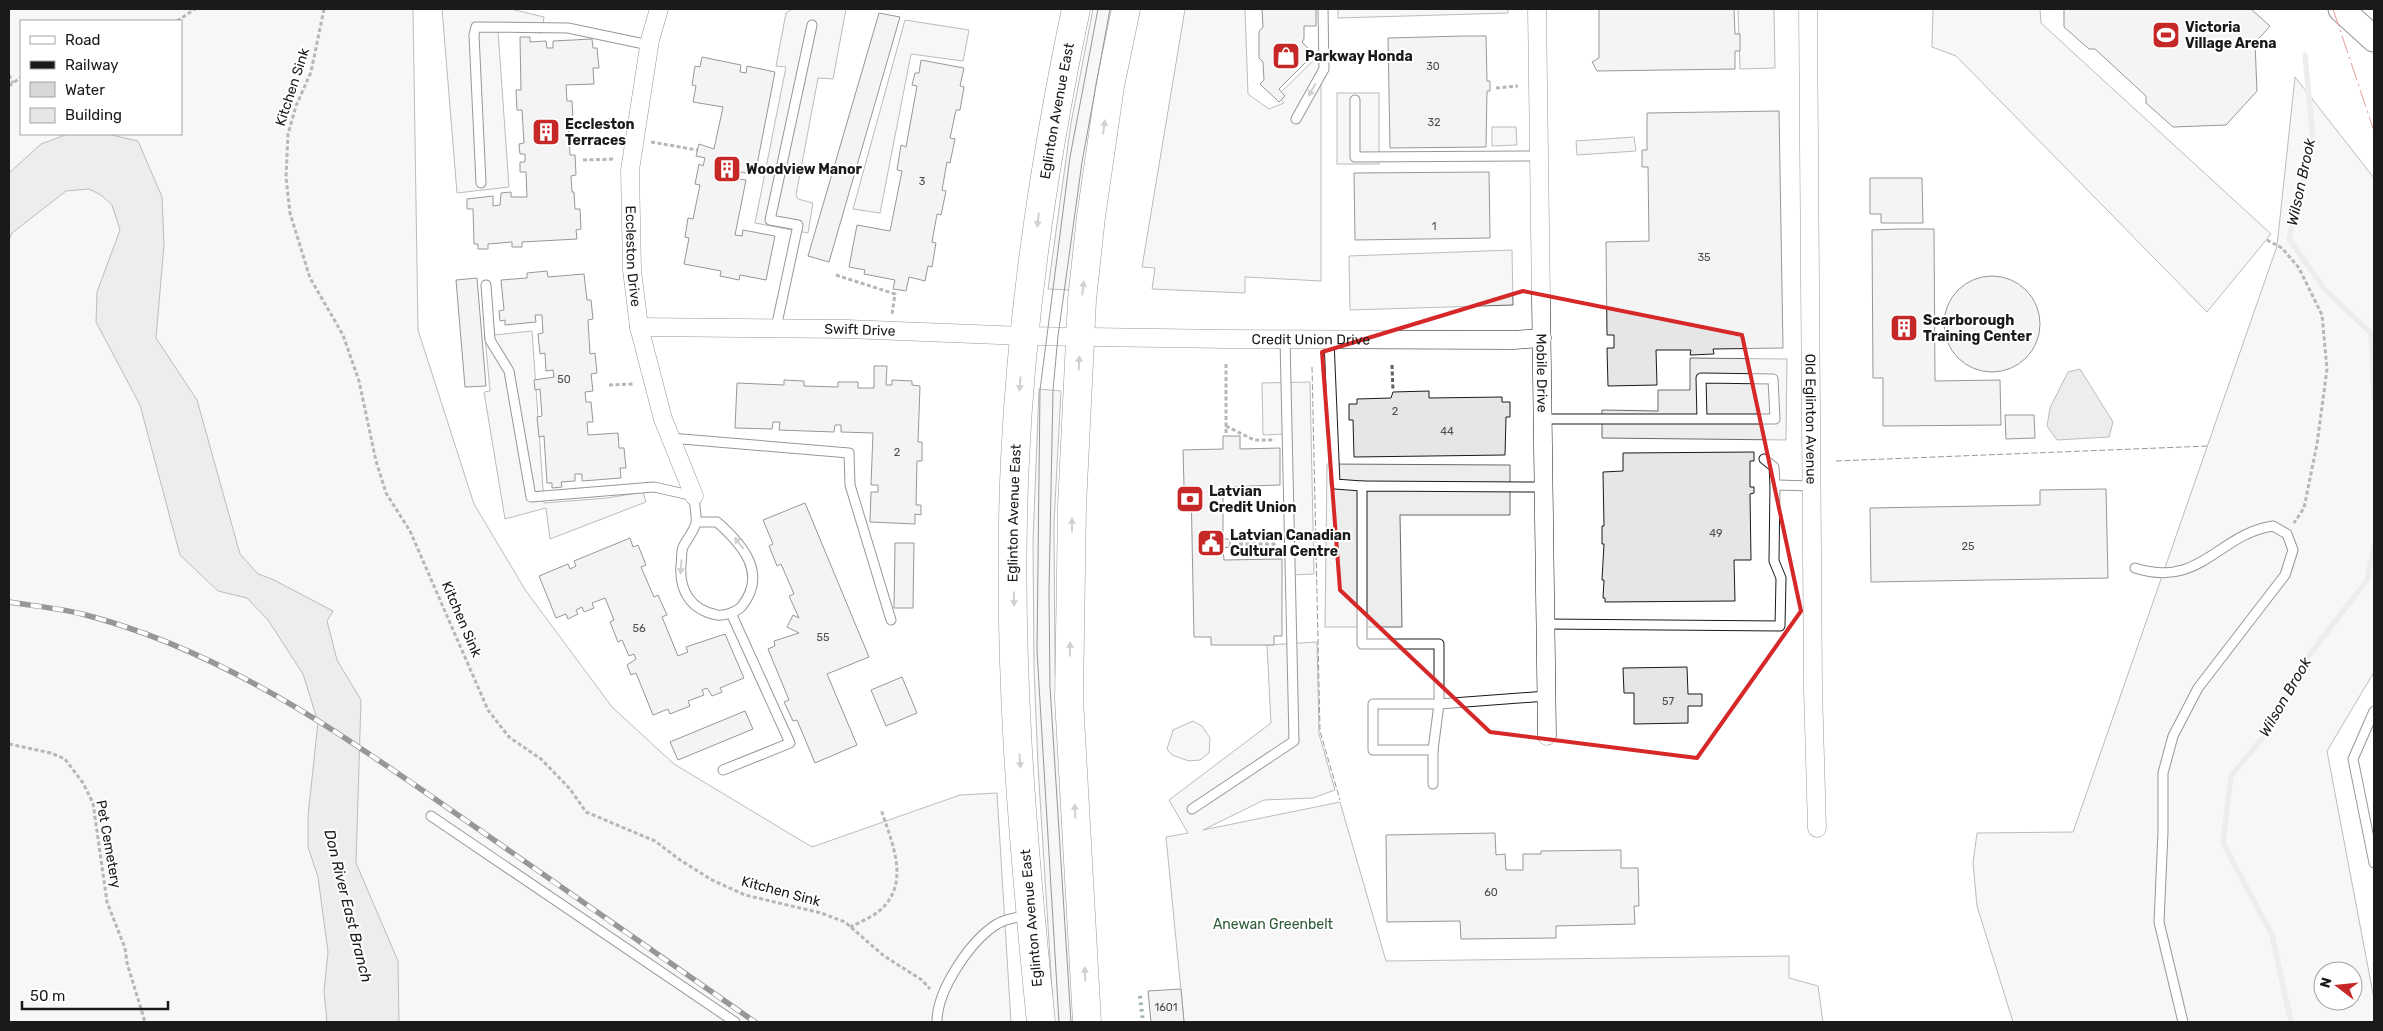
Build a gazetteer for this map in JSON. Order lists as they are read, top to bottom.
{
  "streets": {
    "main road": ["Eglinton Avenue East"],
    "street": [
      "Eccleston Drive",
      "Swift Drive",
      "Credit Union Drive",
      "Mobile Drive",
      "Old Eglinton Avenue"
    ],
    "path": ["Kitchen Sink", "Pet Cemetery"]
  },
  "crossings": [
    ["Eglinton Avenue East", "Swift Drive"],
    ["Eccleston Drive", "Swift Drive"],
    ["Swift Drive", "Credit Union Drive"],
    ["Credit Union Drive", "Mobile Drive"]
  ],
  "water": ["Wilson Brook", "Don River East Branch"],
  "parks": ["Anewan Greenbelt"],
  "places": {
    "sports": ["Victoria Village Arena"],
    "shop": ["Parkway Honda"],
    "building": ["Eccleston Terraces", "Woodview Manor", "Scarborough Training Center"],
    "bank": ["Latvian Credit Union"],
    "public building": ["Latvian Canadian Cultural Centre"]
  },
  "house_numbers": [
    "30",
    "32",
    "3",
    "1",
    "35",
    "50",
    "2",
    "44",
    "2",
    "49",
    "25",
    "56",
    "55",
    "57",
    "60",
    "1601"
  ],
  "legend": [
    "Road",
    "Railway",
    "Water",
    "Building"
  ],
  "scale_bar": "50 m",
  "north": "left"
}
